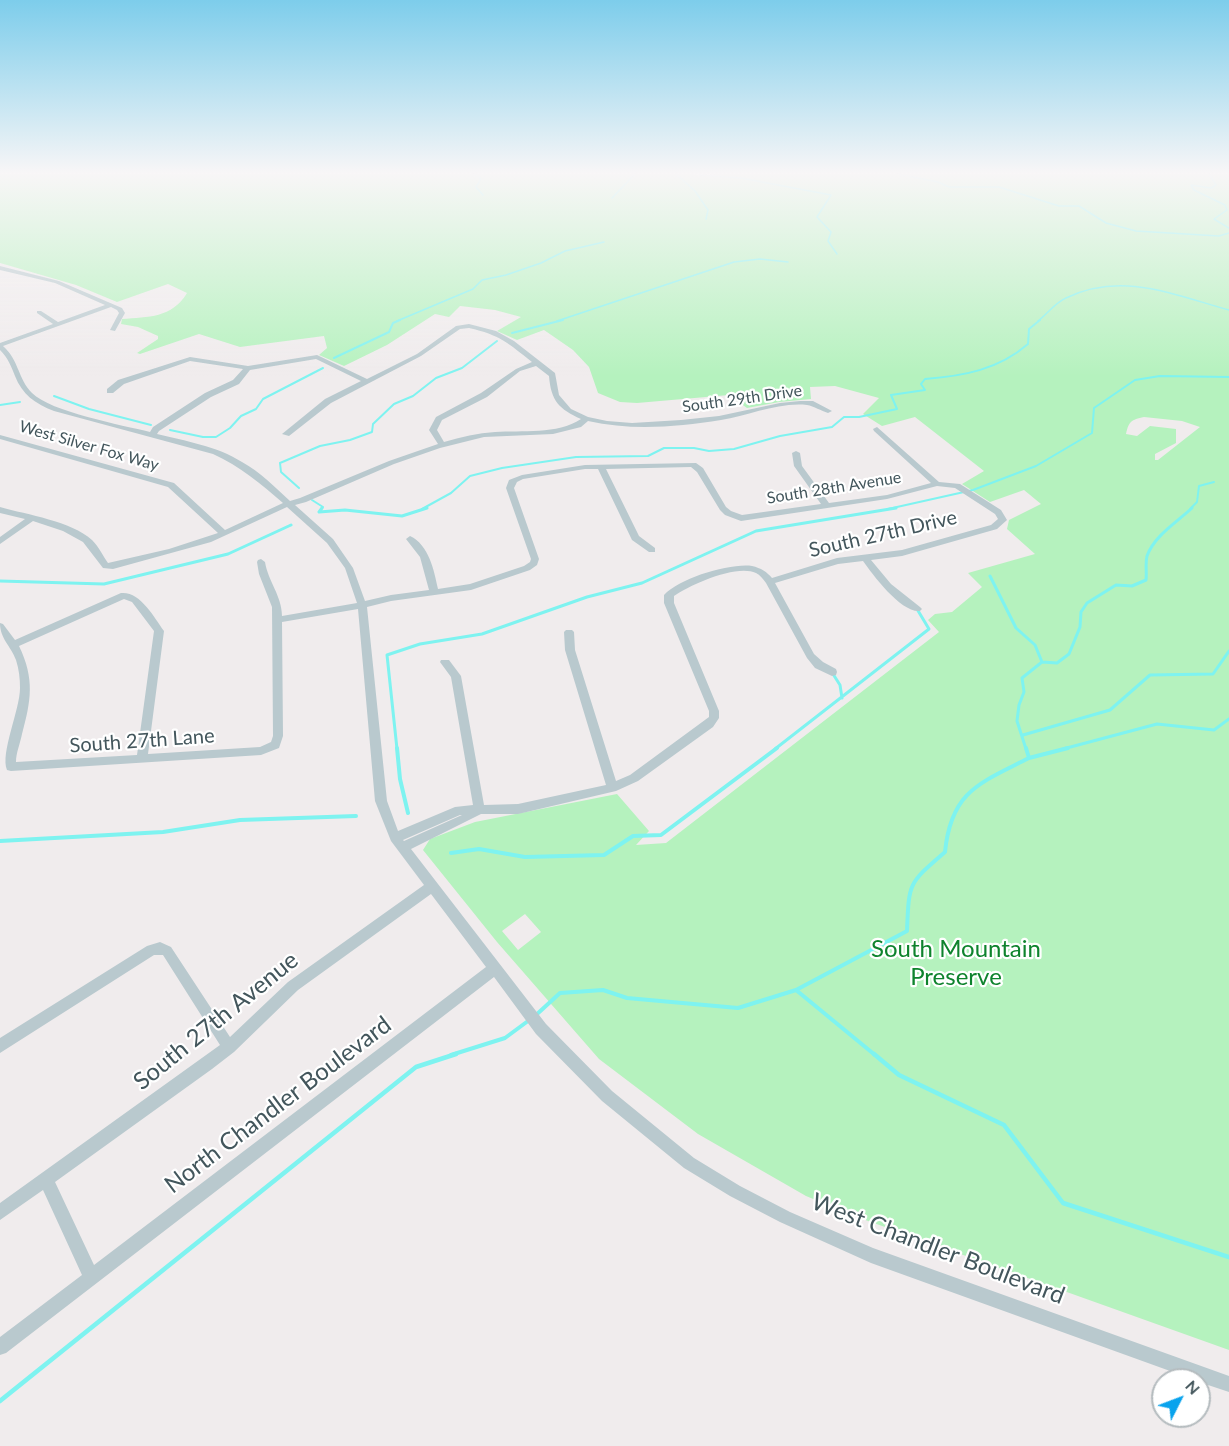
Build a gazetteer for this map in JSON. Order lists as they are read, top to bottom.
{
  "streets": {
    "street": [
      "South 29th Drive",
      "West Silver Fox Way",
      "South 28th Avenue",
      "South 27th Drive",
      "South 27th Lane",
      "South 27th Avenue",
      "North Chandler Boulevard",
      "West Chandler Boulevard"
    ]
  },
  "crossings": [
    ["South 28th Avenue", "South 27th Drive"],
    ["South 27th Avenue", "West Chandler Boulevard"],
    ["North Chandler Boulevard", "West Chandler Boulevard"]
  ],
  "parks": ["South Mountain Preserve"],
  "north": "top right"
}
